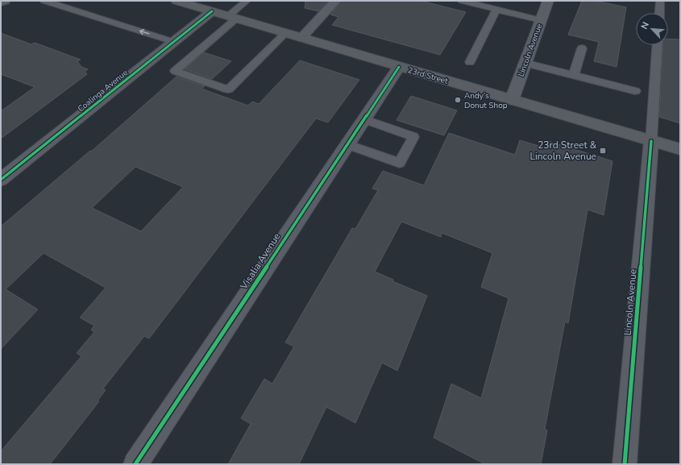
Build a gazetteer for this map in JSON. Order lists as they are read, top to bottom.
{
  "streets": {
    "main road": ["23rd Street"],
    "street": ["Lincoln Avenue", "Coalinga Avenue", "Visalia Avenue"]
  },
  "crossings": [
    ["Lincoln Avenue", "23rd Street"],
    ["23rd Street", "Coalinga Avenue"],
    ["23rd Street", "Visalia Avenue"]
  ],
  "places": {
    "other": ["Andy’s Donut Shop"],
    "transit": ["23rd Street & Lincoln Avenue"]
  },
  "north": "top left"
}
